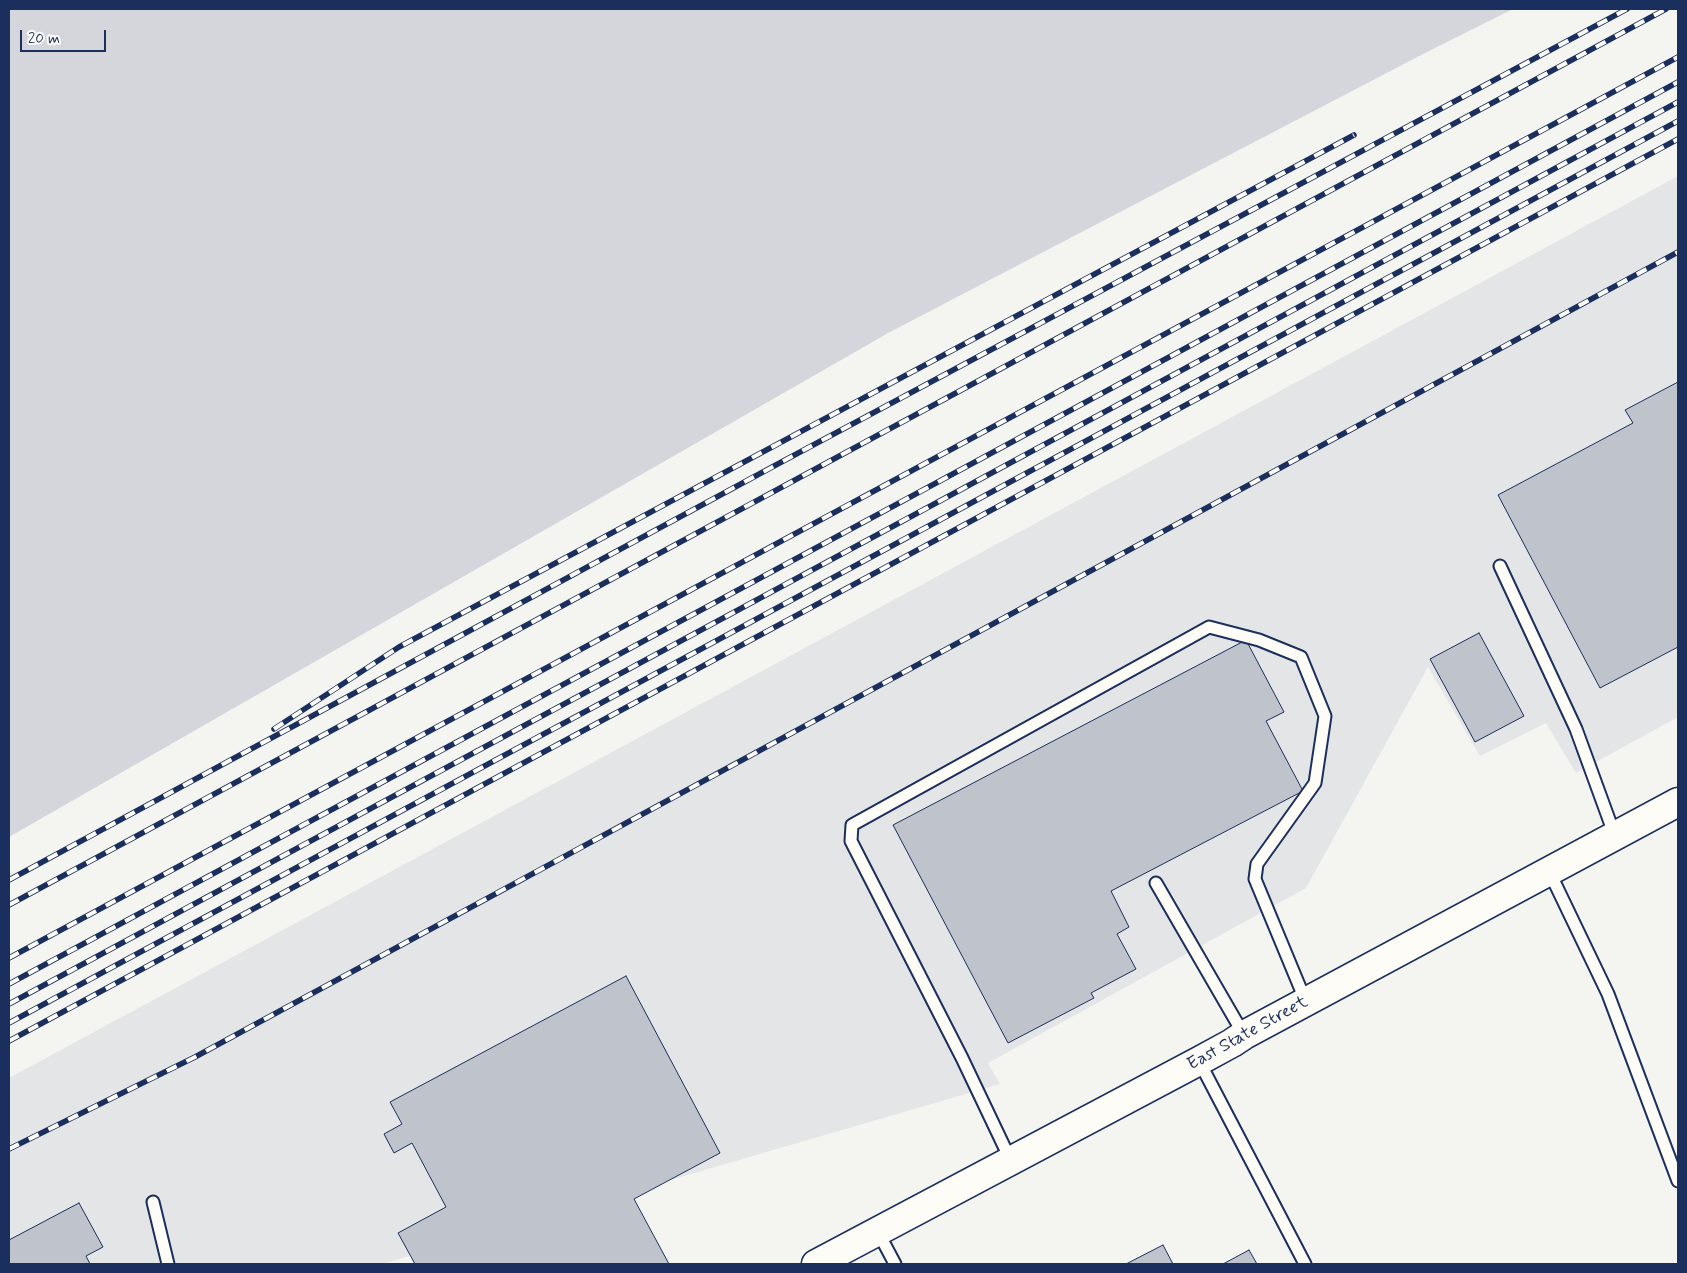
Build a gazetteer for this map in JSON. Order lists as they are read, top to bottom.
{
  "streets": {
    "street": ["East State Street"]
  },
  "scale_bar": "20 m"
}
